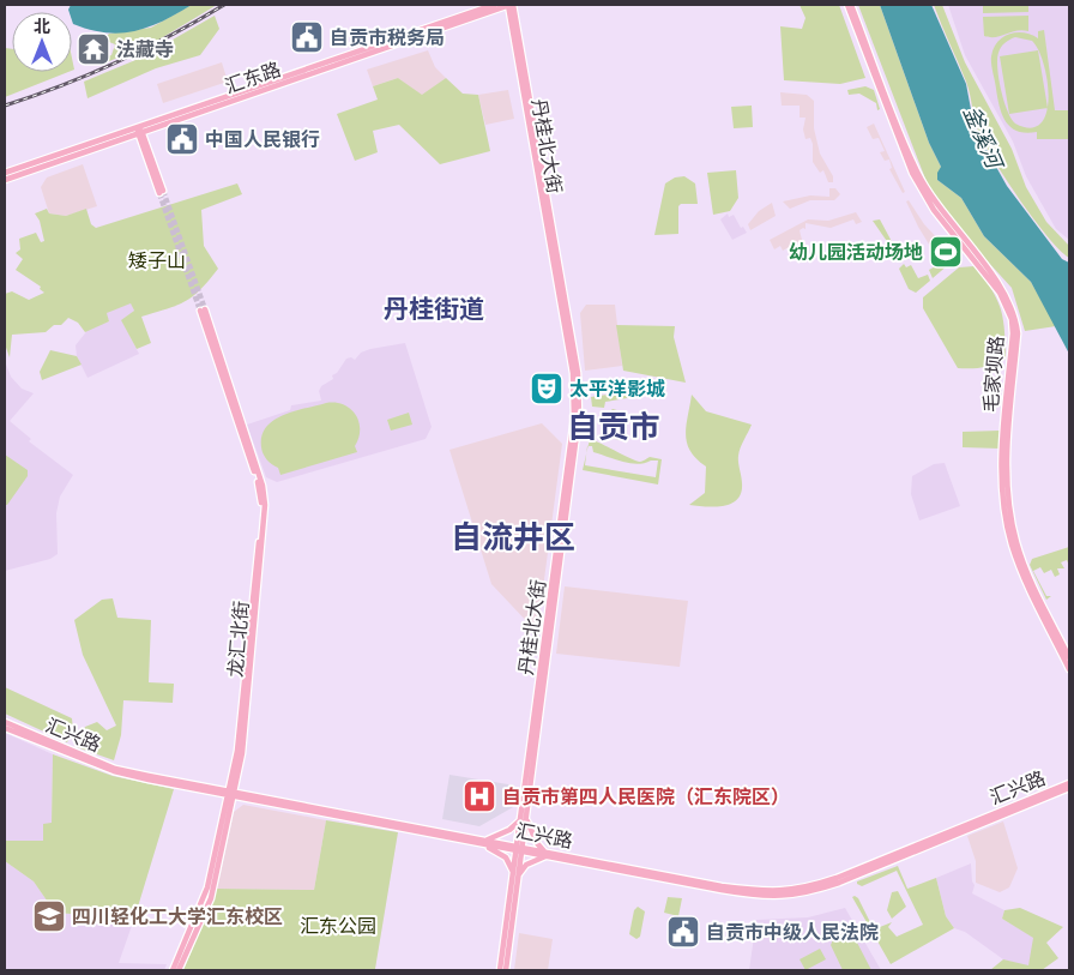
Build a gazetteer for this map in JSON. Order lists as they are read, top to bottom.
{
  "streets": {
    "main road": [
      "汇东路",
      "丹桂北大街",
      "毛家坝路",
      "龙汇北街",
      "汇兴路"
    ]
  },
  "crossings": [
    ["汇东路", "丹桂北大街"],
    ["丹桂北大街", "汇兴路"],
    ["龙汇北街", "汇兴路"]
  ],
  "districts": ["丹桂街道", "自贡市", "自流井区"],
  "water": ["釜溪河"],
  "parks": ["矮子山", "汇东公园"],
  "places": {
    "public building": ["自贡市税务局", "中国人民银行", "自贡市中级人民法院"],
    "temple": ["法藏寺"],
    "sports": ["幼儿园活动场地"],
    "theatre": ["太平洋影城"],
    "hospital": ["自贡市第四人民医院（汇东院区）"],
    "school or university": ["四川轻化工大学汇东校区"]
  },
  "north": "top"
}
